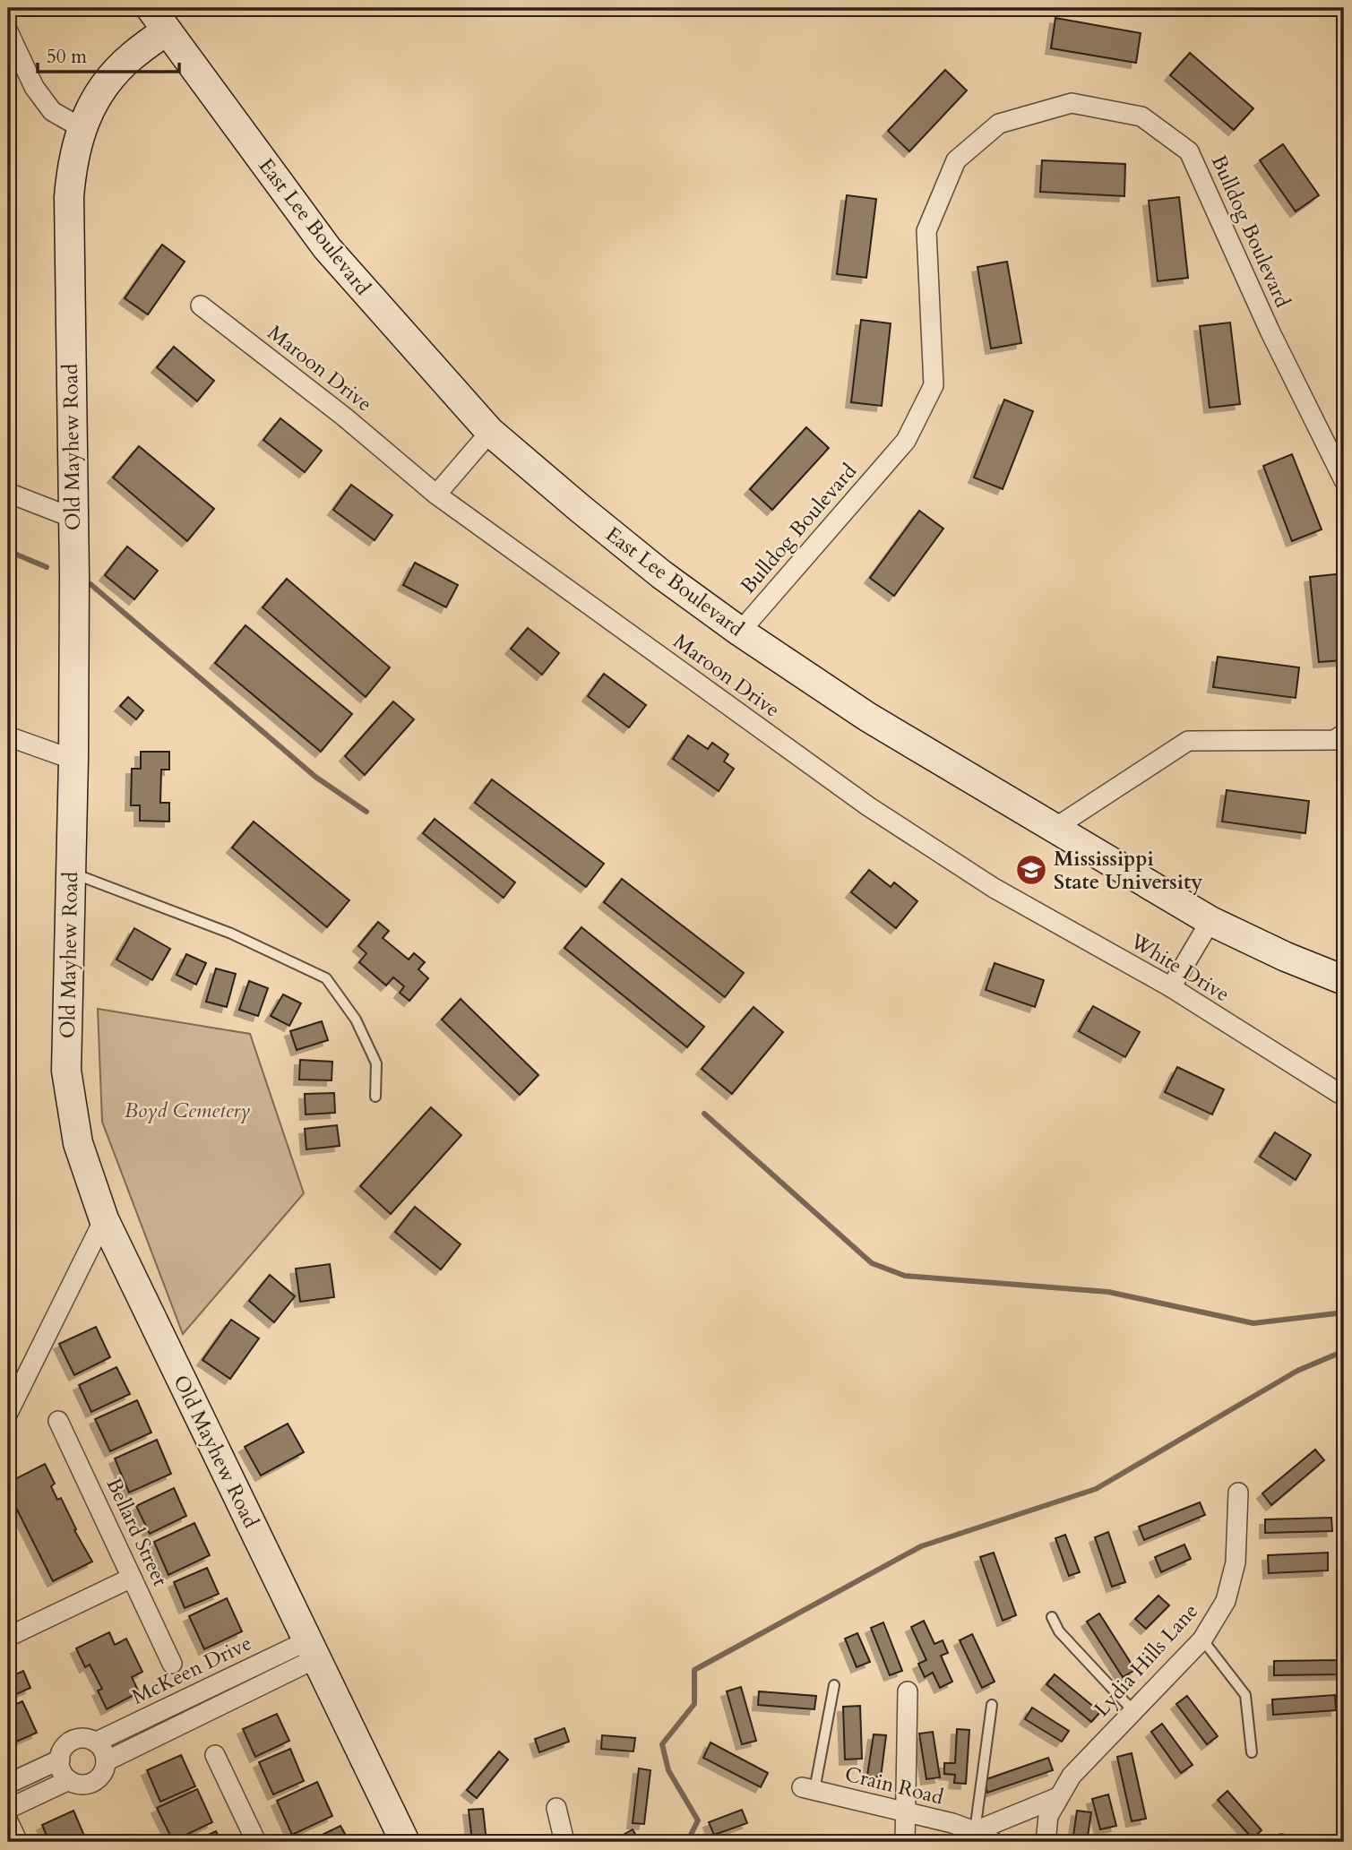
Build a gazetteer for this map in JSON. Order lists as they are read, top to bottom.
{
  "streets": {
    "street": [
      "East Lee Boulevard",
      "Bulldog Boulevard",
      "Maroon Drive",
      "Old Mayhew Road",
      "White Drive",
      "Bellard Street",
      "Lydia Hills Lane",
      "McKeen Drive",
      "Crain Road"
    ]
  },
  "crossings": [
    ["East Lee Boulevard", "Bulldog Boulevard"],
    ["East Lee Boulevard", "Old Mayhew Road"],
    ["Maroon Drive", "White Drive"],
    ["Old Mayhew Road", "McKeen Drive"]
  ],
  "parks": ["Boyd Cemetery"],
  "places": {
    "school or university": ["Mississippi State University"]
  },
  "scale_bar": "50 m"
}
